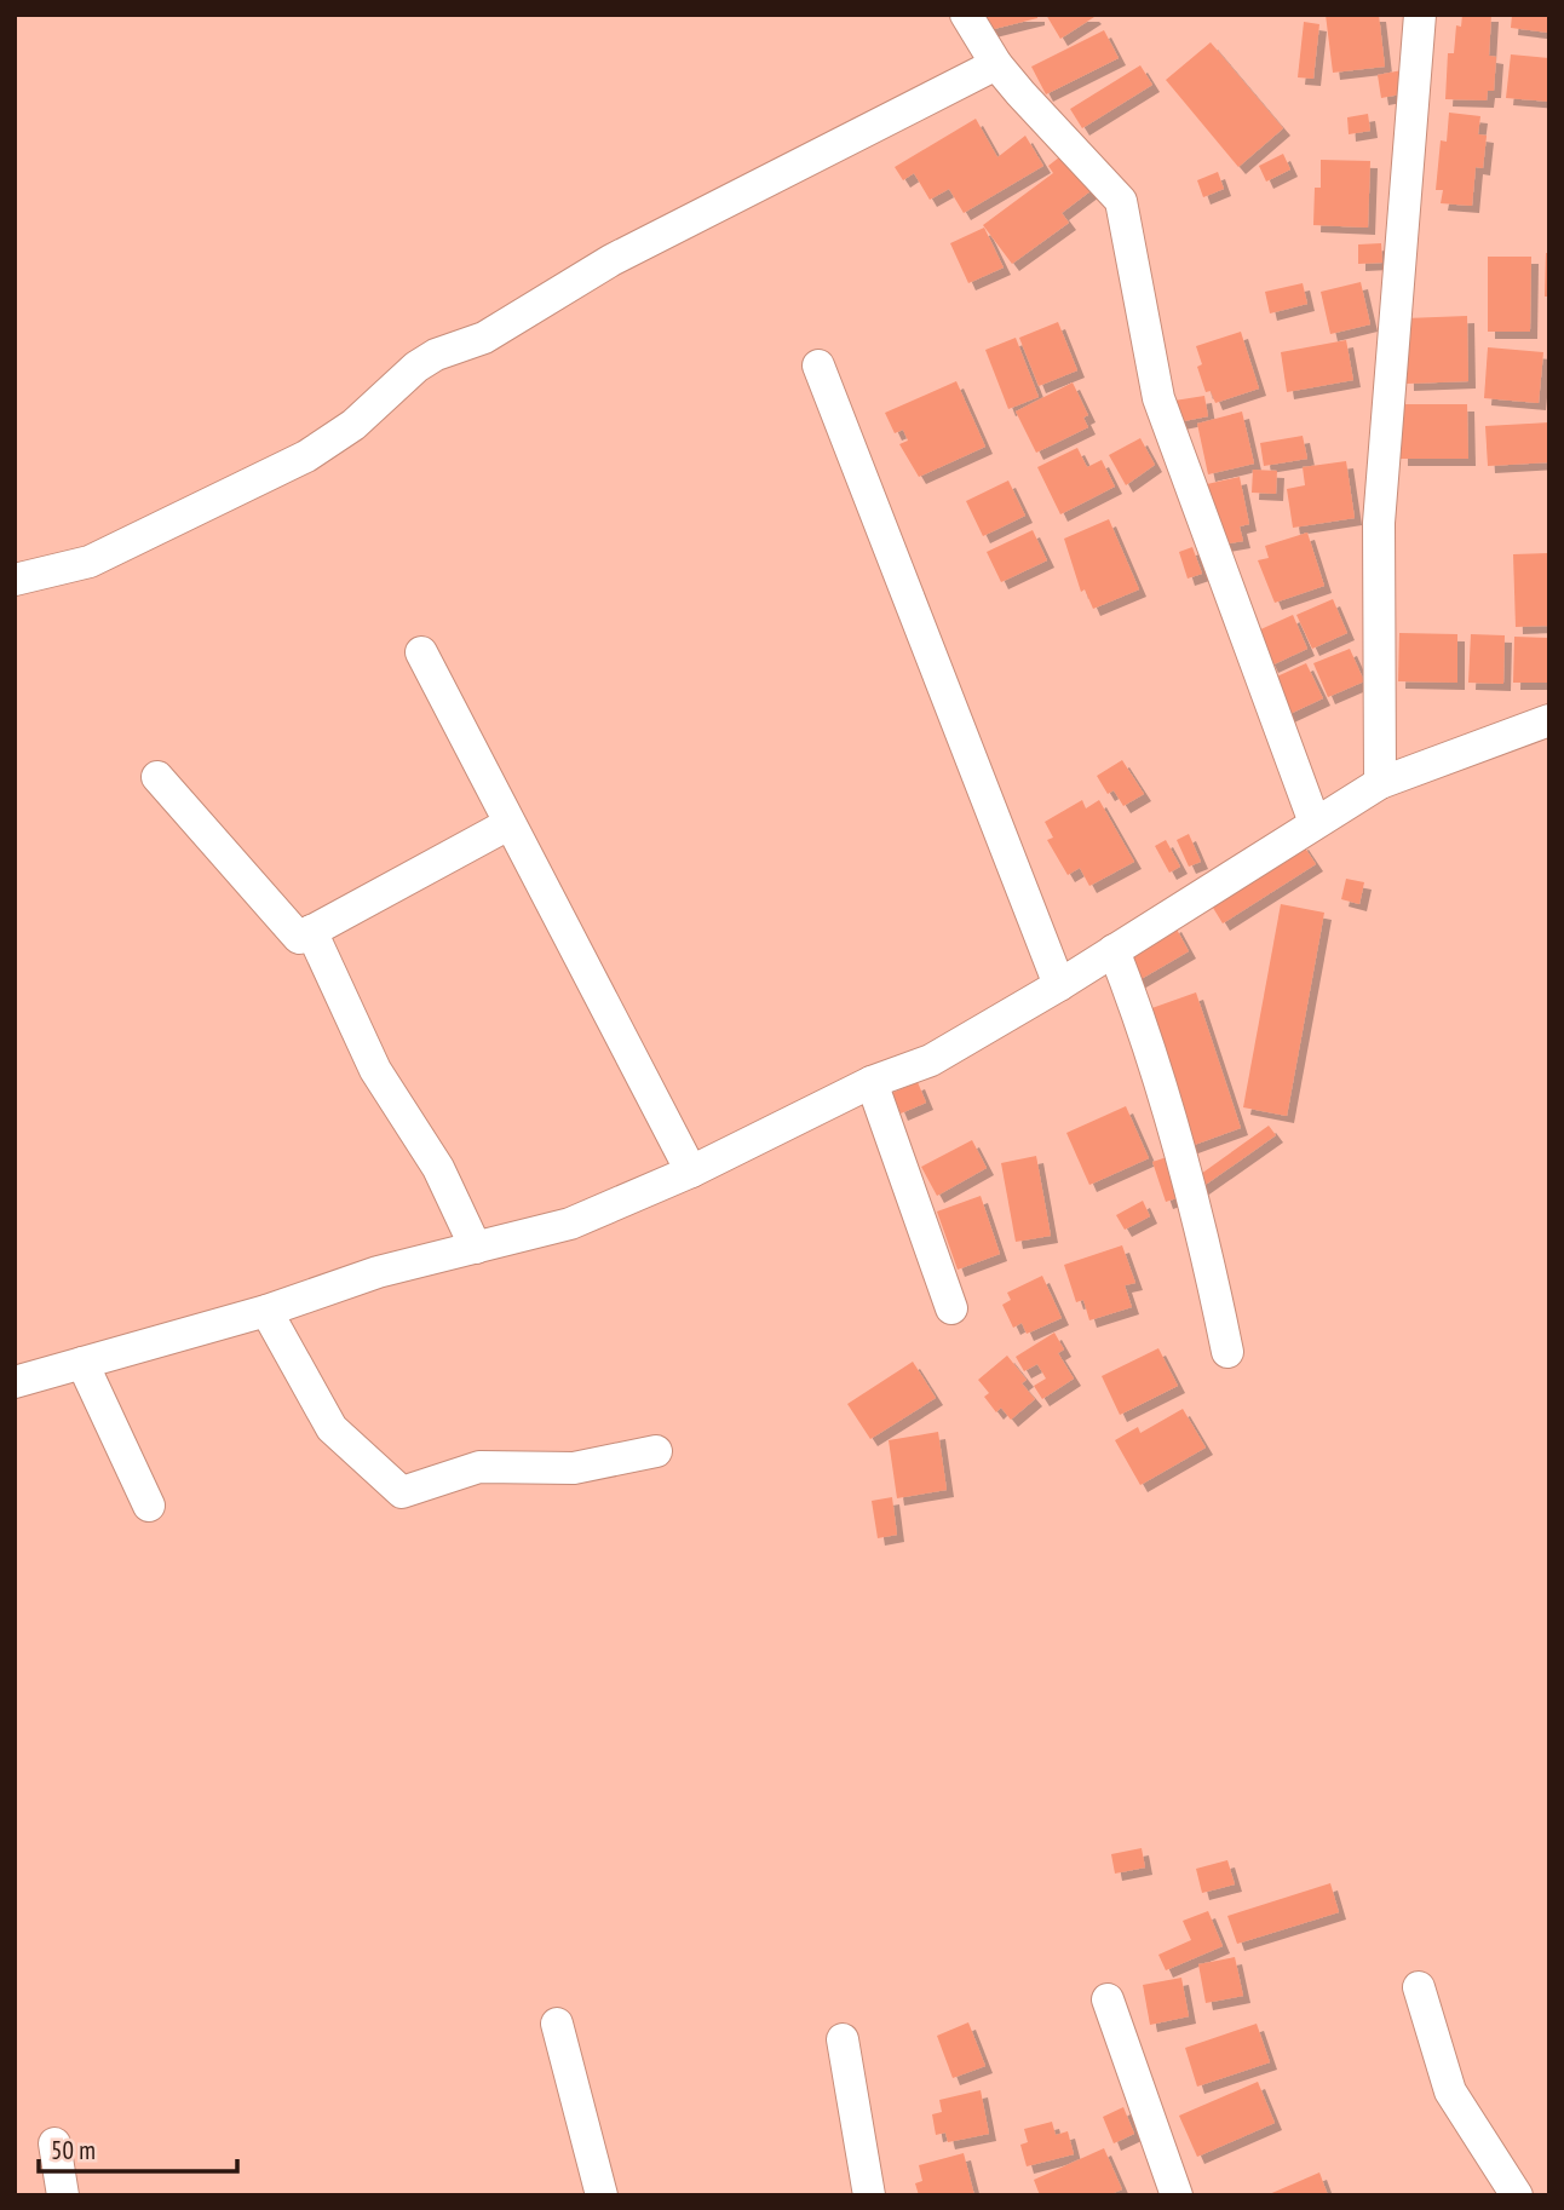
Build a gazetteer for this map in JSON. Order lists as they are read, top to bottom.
{
  "scale_bar": "50 m"
}
